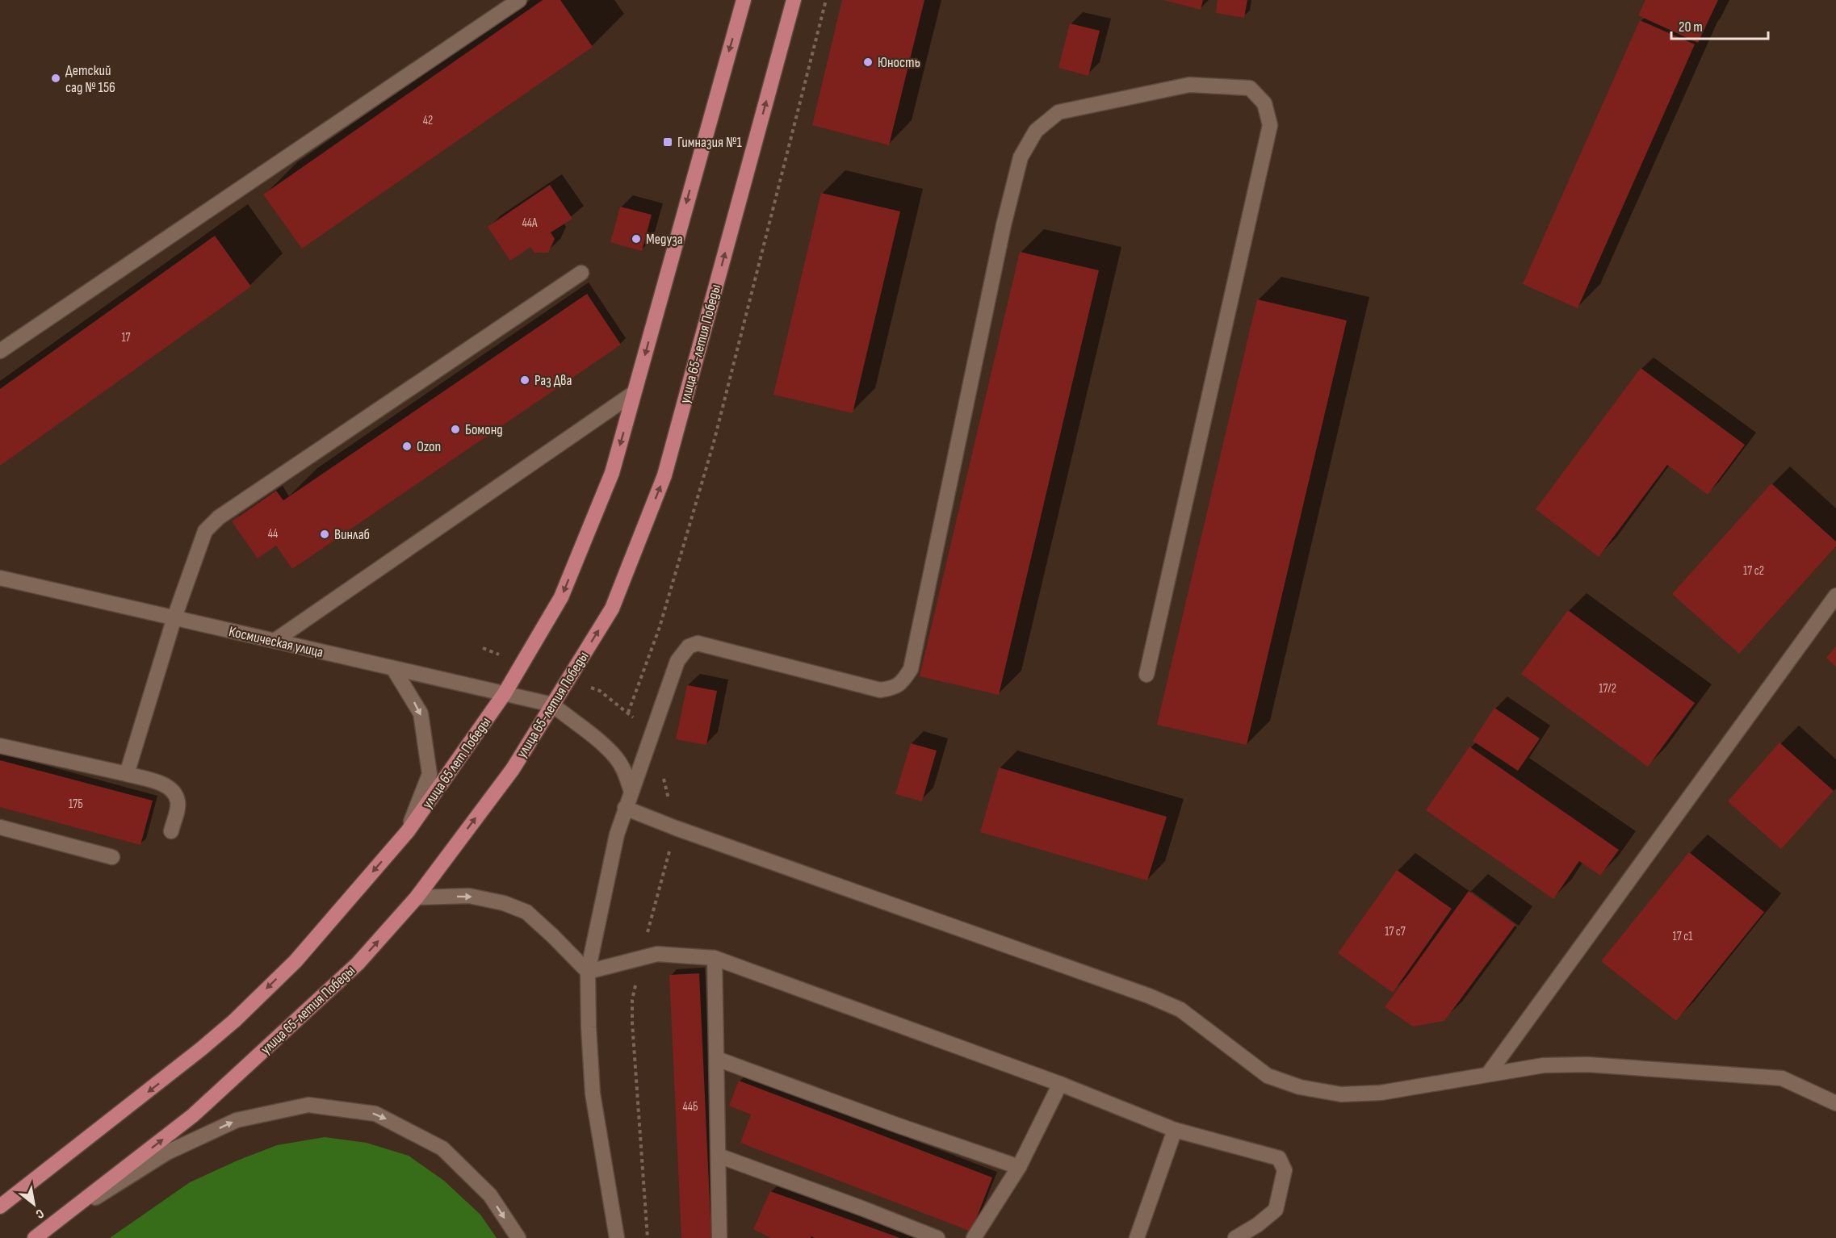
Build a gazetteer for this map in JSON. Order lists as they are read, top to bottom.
{
  "streets": {
    "main road": ["улица 65-летия Победы", "улица 65 лет Победы"],
    "street": ["Космическая улица"]
  },
  "crossings": [
    ["улица 65-летия Победы", "Космическая улица"],
    ["Космическая улица", "улица 65 лет Победы"]
  ],
  "places": {
    "other": [
      "Юность",
      "Детский сад № 156",
      "Медуза",
      "Раз Два",
      "Бомонд",
      "Ozon",
      "Винлаб"
    ],
    "transit": ["Гимназия №1"]
  },
  "house_numbers": [
    "42",
    "44А",
    "17",
    "44",
    "17 с2",
    "17/2",
    "17Б",
    "17 с7",
    "17 с1",
    "44Б"
  ],
  "scale_bar": "20 m",
  "north": "bottom right"
}
